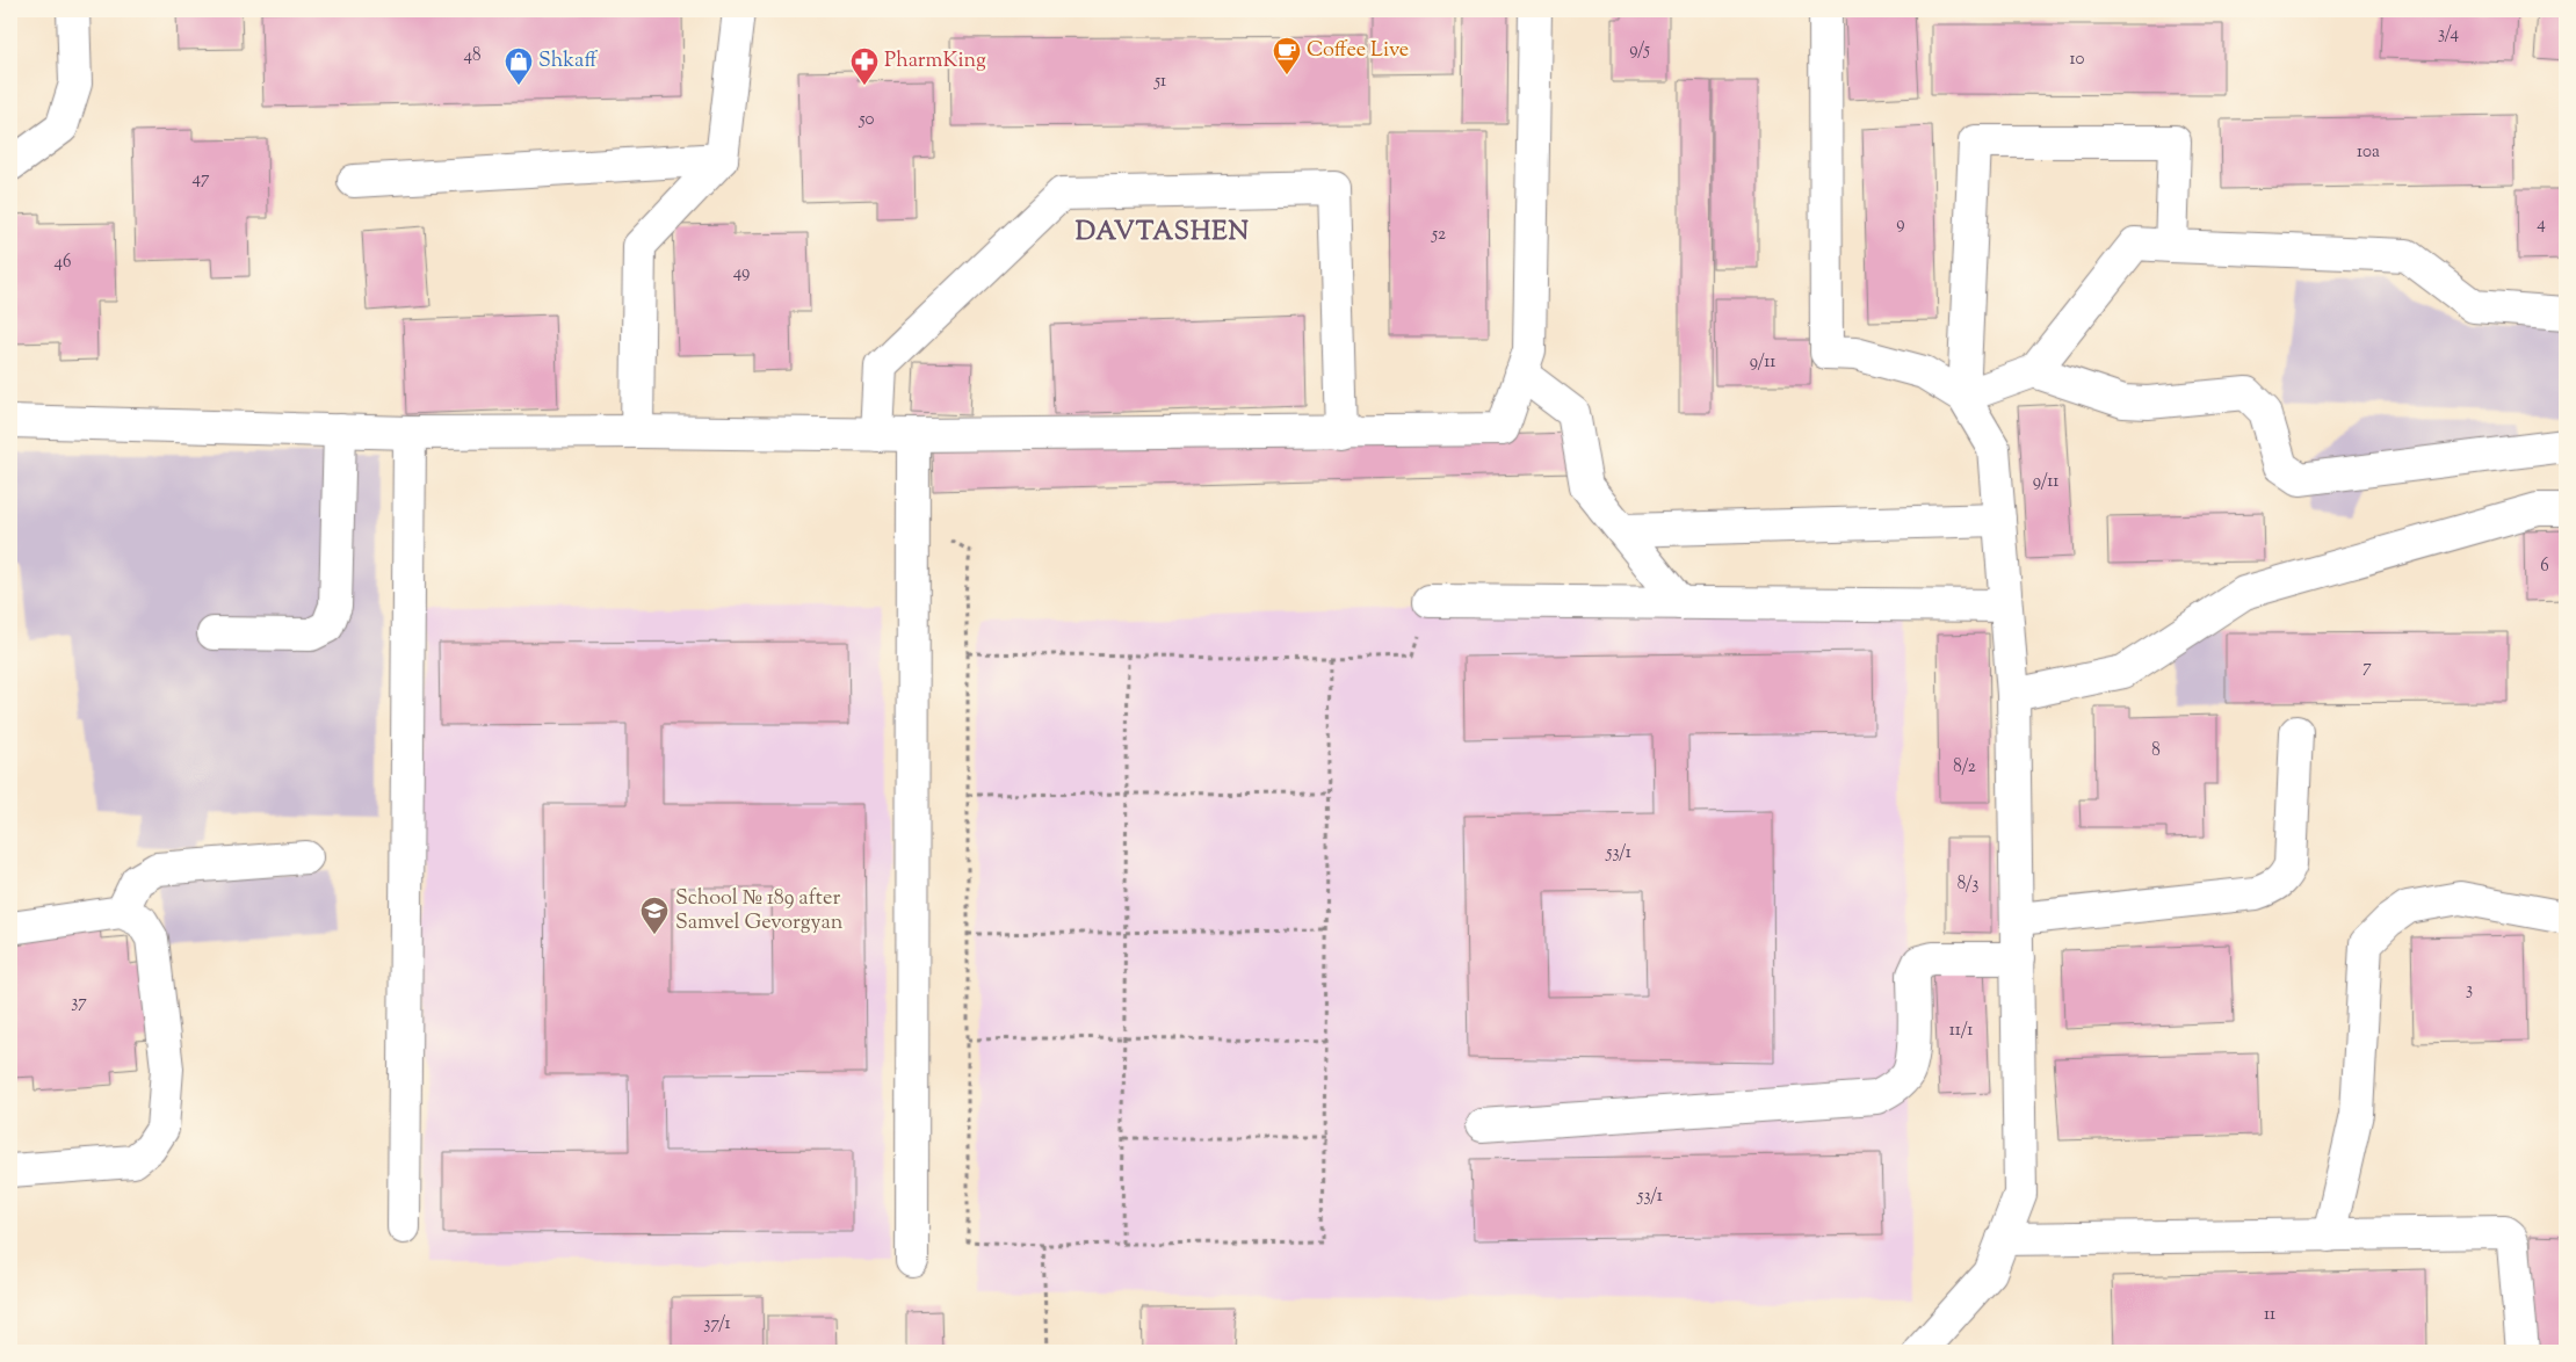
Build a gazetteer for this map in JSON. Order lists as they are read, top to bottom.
{
  "districts": ["DAVTASHEN"],
  "places": {
    "cafe": ["Coffee Live"],
    "shop": ["Shkaff"],
    "pharmacy": ["PharmKing"],
    "school or university": ["School № 189 after Samvel Gevorgyan"]
  },
  "house_numbers": [
    "3/4",
    "9/5",
    "48",
    "10",
    "51",
    "50",
    "10a",
    "47",
    "9",
    "4",
    "52",
    "46",
    "49",
    "9/11",
    "9/11",
    "6",
    "7",
    "8",
    "8/2",
    "53/1",
    "8/3",
    "3",
    "37",
    "11/1",
    "53/1",
    "11",
    "37/1"
  ]
}
